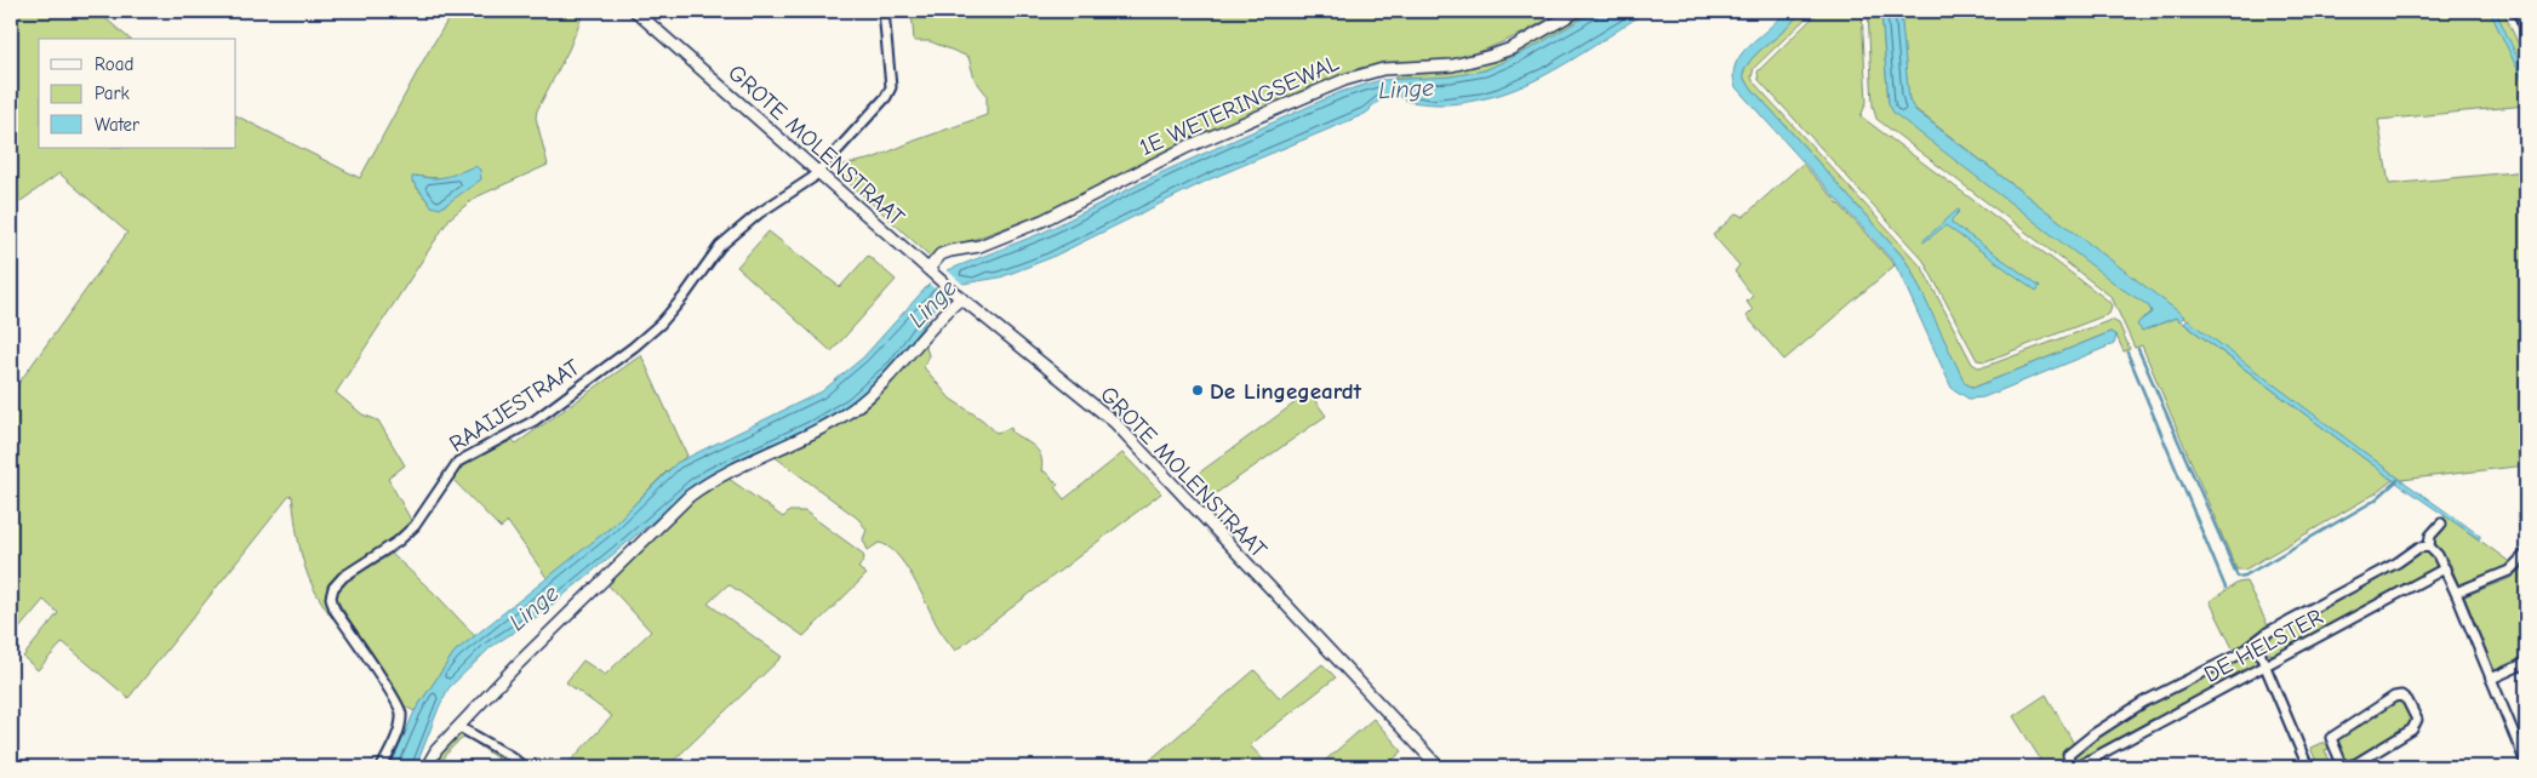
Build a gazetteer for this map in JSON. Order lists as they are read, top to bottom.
{
  "streets": {
    "street": [
      "1E WETERINGSEWAL",
      "GROTE MOLENSTRAAT",
      "RAAIJESTRAAT",
      "DE HELSTER"
    ]
  },
  "crossings": [
    ["1E WETERINGSEWAL", "GROTE MOLENSTRAAT"],
    ["GROTE MOLENSTRAAT", "RAAIJESTRAAT"]
  ],
  "water": ["Linge"],
  "places": ["De Lingegeardt"],
  "legend": ["Road", "Park", "Water"]
}
